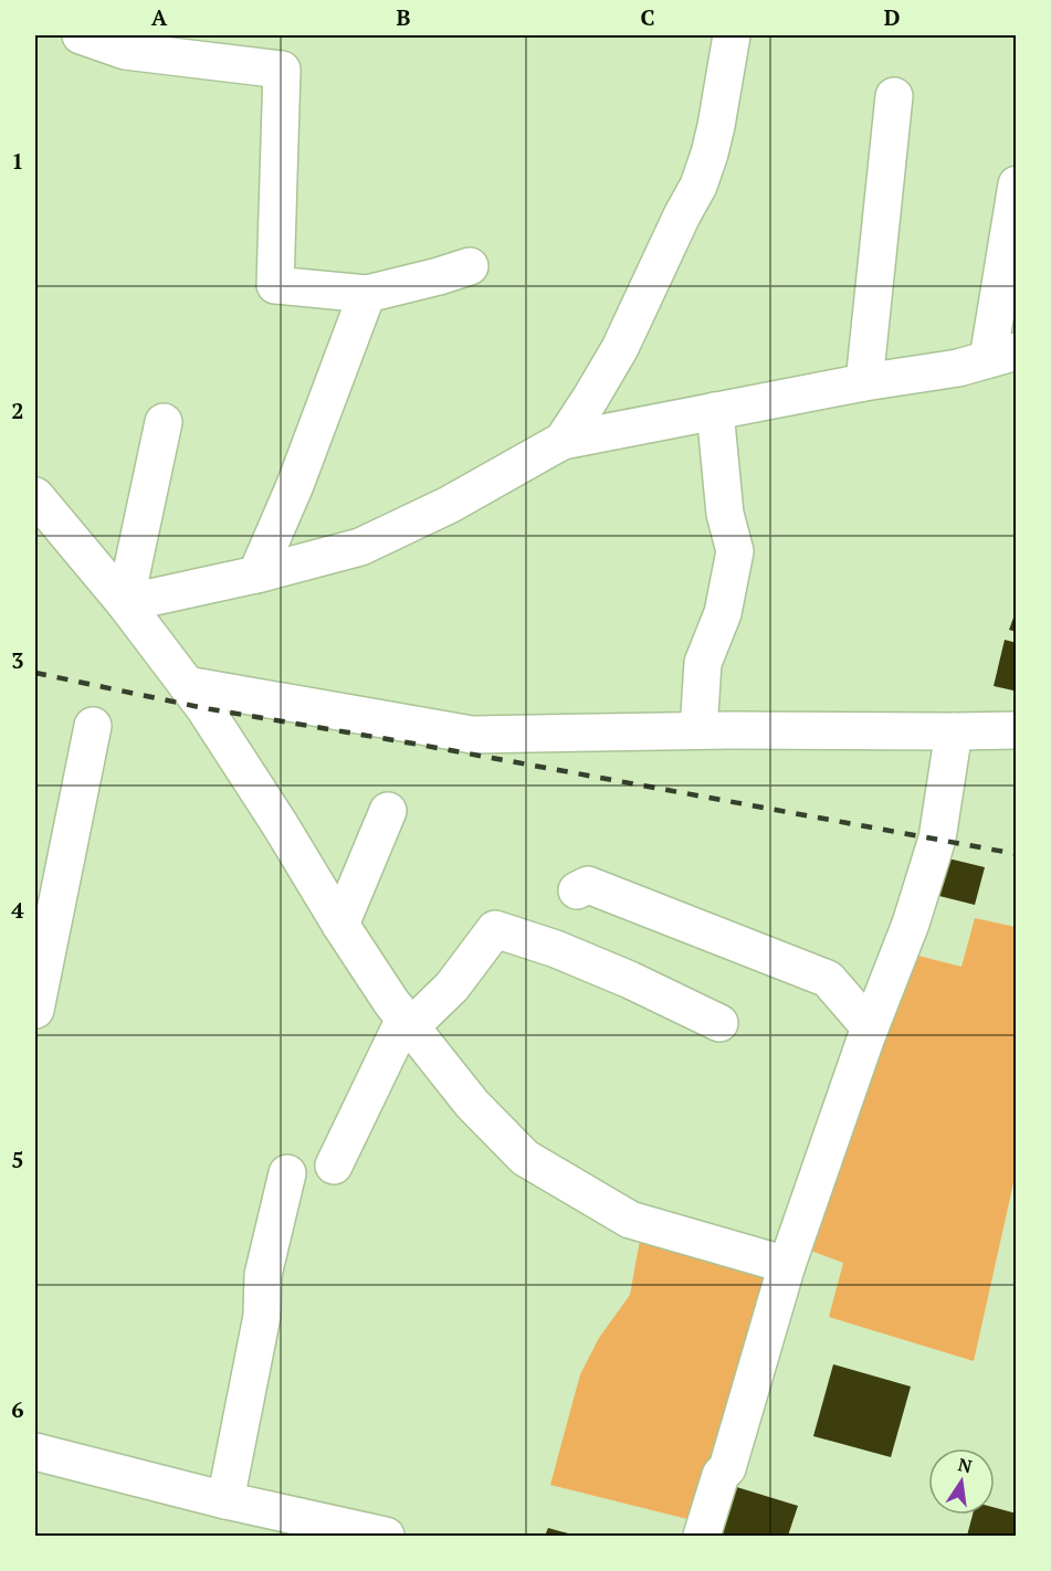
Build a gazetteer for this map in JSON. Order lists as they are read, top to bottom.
{
  "north": "top",
  "grid": {
    "columns": [
      "A",
      "B",
      "C",
      "D"
    ],
    "rows": [
      "1",
      "2",
      "3",
      "4",
      "5",
      "6"
    ]
  }
}
